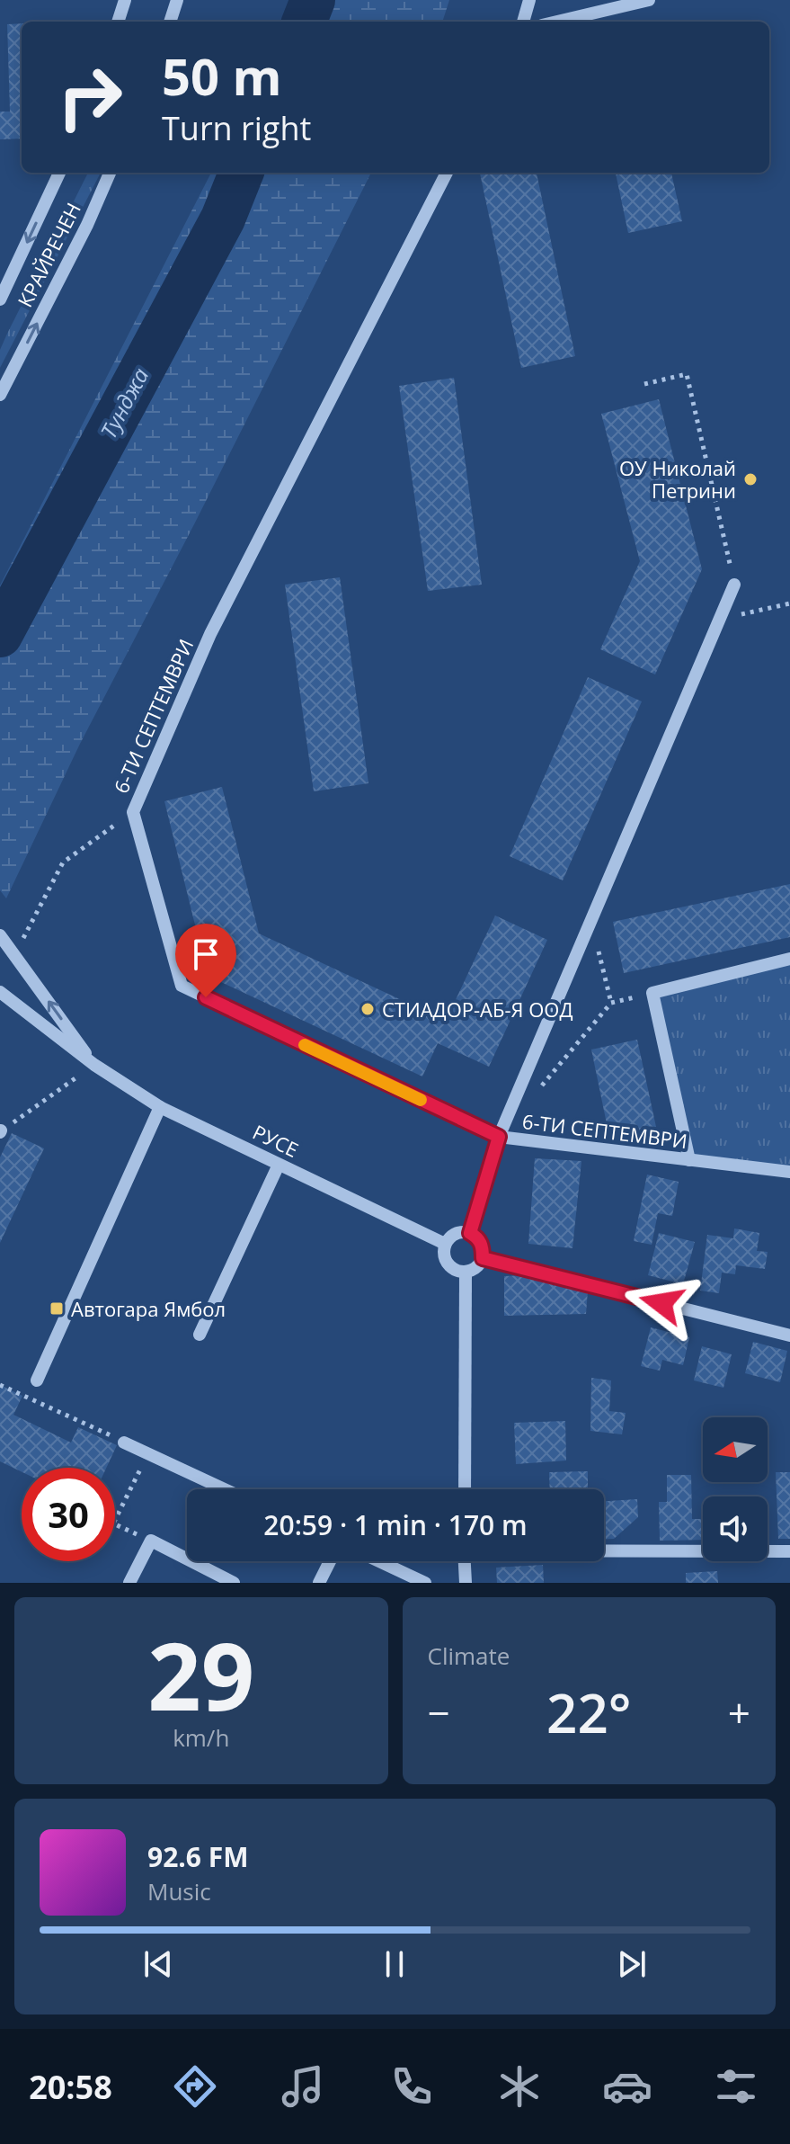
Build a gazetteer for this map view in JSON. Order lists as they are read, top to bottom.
{
  "streets": {
    "street": ["КРАЙРЕЧЕН", "6-ТИ СЕПТЕМВРИ", "РУСЕ"]
  },
  "water": ["Тунджа"],
  "places": {
    "other": ["ОУ Николай Петрини", "СТИАДОР-АБ-Я ООД"],
    "transit": ["Автогара Ямбол"]
  },
  "north": "left",
  "page": {
    "turn": ["50 m", "Turn right"],
    "limit": "30",
    "trip": "20:59 · 1 min · 170 m",
    "tile": [
      ["29", "km/h"],
      "Climate"
    ],
    "heat": ["−", "22°", "+"],
    "song": ["92.6 FM", "Music"],
    "tabs": "20:58"
  }
}
